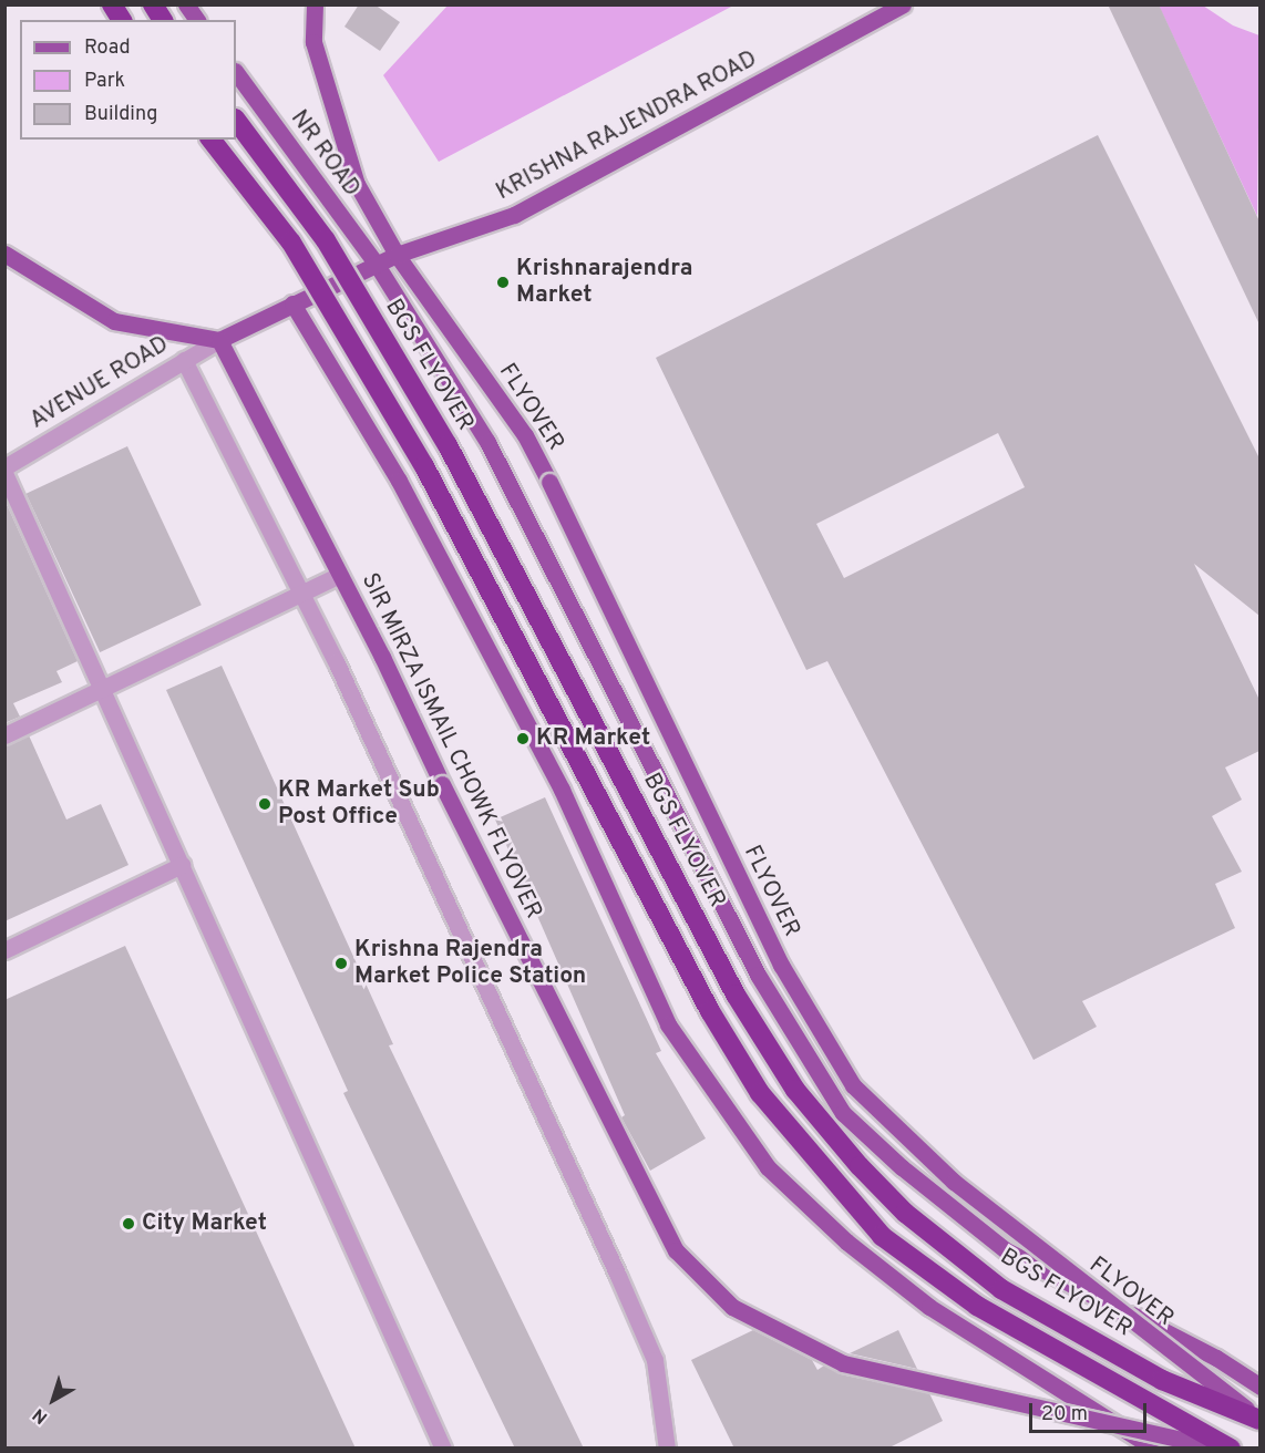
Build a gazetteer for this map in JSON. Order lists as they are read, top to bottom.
{
  "streets": {
    "highway": ["BGS FLYOVER"],
    "main road": [
      "KRISHNA RAJENDRA ROAD",
      "NR ROAD",
      "FLYOVER",
      "SIR MIRZA ISMAIL CHOWK FLYOVER"
    ],
    "street": ["AVENUE ROAD"]
  },
  "crossings": [
    ["KRISHNA RAJENDRA ROAD", "NR ROAD"],
    ["KRISHNA RAJENDRA ROAD", "AVENUE ROAD"],
    ["KRISHNA RAJENDRA ROAD", "FLYOVER"],
    ["KRISHNA RAJENDRA ROAD", "SIR MIRZA ISMAIL CHOWK FLYOVER"],
    ["BGS FLYOVER", "FLYOVER"],
    ["AVENUE ROAD", "SIR MIRZA ISMAIL CHOWK FLYOVER"]
  ],
  "places": [
    "Krishnarajendra Market",
    "KR Market",
    "KR Market Sub Post Office",
    "Krishna Rajendra Market Police Station",
    "City Market"
  ],
  "legend": ["Road", "Park", "Building"],
  "scale_bar": "20 m",
  "north": "bottom left"
}
